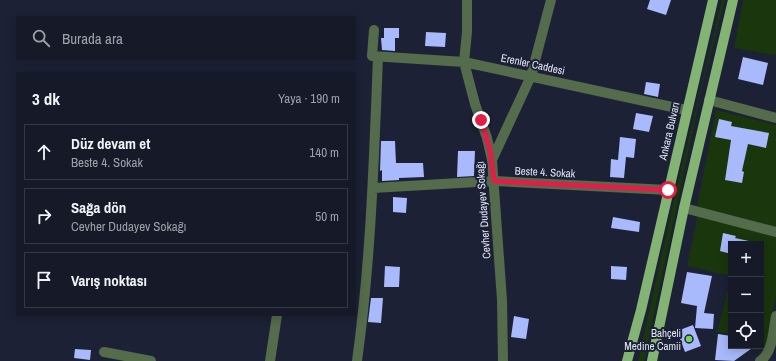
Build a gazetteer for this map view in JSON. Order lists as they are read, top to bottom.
{
  "streets": {
    "main road": ["Ankara Bulvarı"],
    "street": ["Erenler Caddesi", "Beste 4. Sokak", "Cevher Dudayev Sokağı"]
  },
  "crossings": [
    ["Erenler Caddesi", "Ankara Bulvarı"],
    ["Erenler Caddesi", "Cevher Dudayev Sokağı"],
    ["Ankara Bulvarı", "Beste 4. Sokak"],
    ["Beste 4. Sokak", "Cevher Dudayev Sokağı"]
  ],
  "places": ["Bahçeli Medine Camii"],
  "page": {
    "search": "Burada ara",
    "heading": ["3 dk", "Yaya · 190 m"],
    "list": [
      ["Düz devam et", "Beste 4. Sokak", "140 m"],
      ["Sağa dön", "Cevher Dudayev Sokağı", "50 m"],
      "Varış noktası"
    ],
    "map_buttons": ["+", "−"]
  }
}
